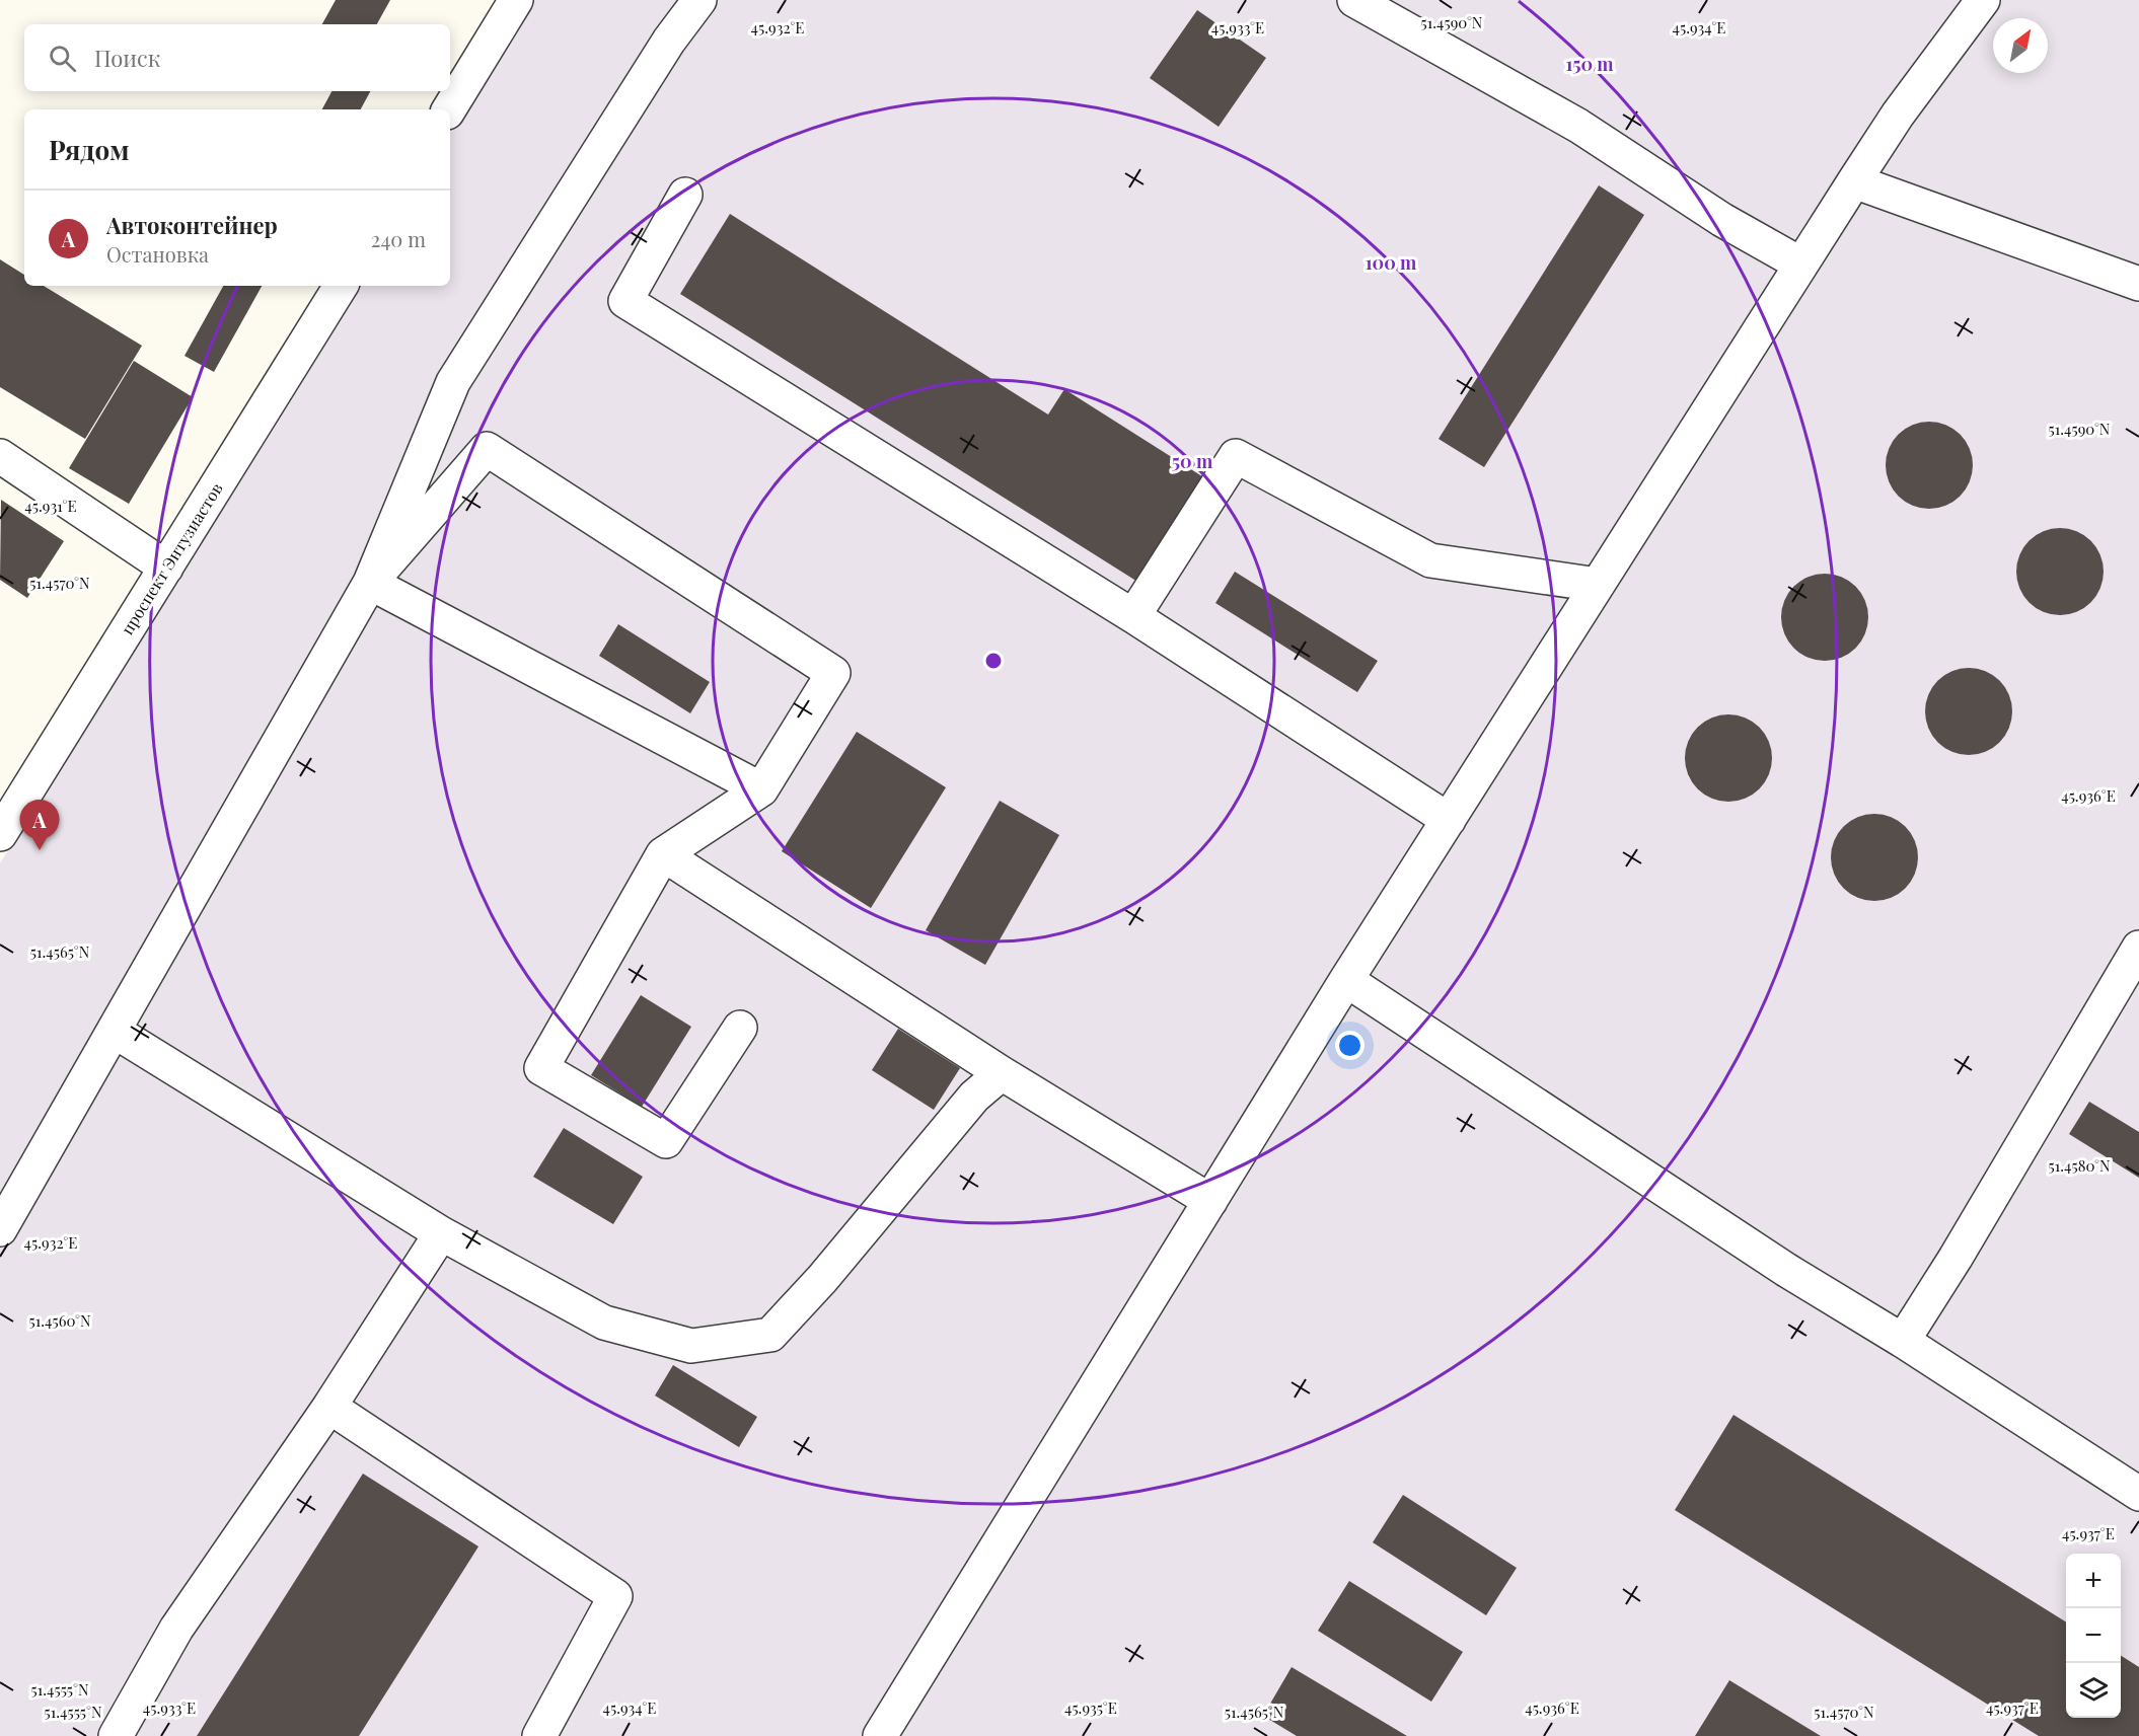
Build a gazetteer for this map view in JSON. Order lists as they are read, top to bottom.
{
  "streets": {
    "street": ["проспект Энтузиастов"]
  },
  "north": "top right",
  "page": {
    "search": "Поиск",
    "heading": "Рядом",
    "list": [
      {
        "mark": "A",
        "name": "Автоконтейнер",
        "note": "Остановка",
        "value": "240 m"
      }
    ],
    "pins": "A",
    "map_buttons": ["+", "−"]
  },
  "coordinates": [
    "51.4590°N",
    "45.932°E",
    "45.933°E",
    "45.934°E",
    "45.931°E",
    "51.4570°N",
    "45.936°E",
    "51.4565°N",
    "51.4580°N",
    "51.4560°N",
    "45.937°E",
    "51.4555°N",
    "45.935°E"
  ],
  "rings": ["150 m", "100 m", "50 m"]
}
